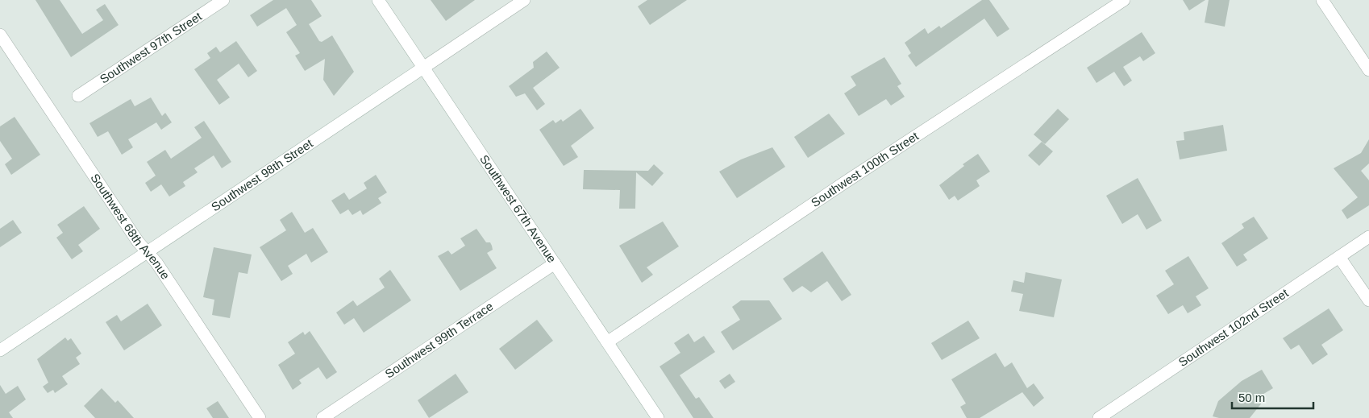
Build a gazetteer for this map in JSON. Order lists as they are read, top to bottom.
{
  "streets": {
    "street": [
      "Southwest 97th Street",
      "Southwest 100th Street",
      "Southwest 98th Street",
      "Southwest 67th Avenue",
      "Southwest 68th Avenue",
      "Southwest 102nd Street",
      "Southwest 99th Terrace"
    ]
  },
  "crossings": [
    ["Southwest 100th Street", "Southwest 67th Avenue"],
    ["Southwest 98th Street", "Southwest 67th Avenue"],
    ["Southwest 98th Street", "Southwest 68th Avenue"],
    ["Southwest 67th Avenue", "Southwest 99th Terrace"]
  ],
  "scale_bar": "50 m"
}
